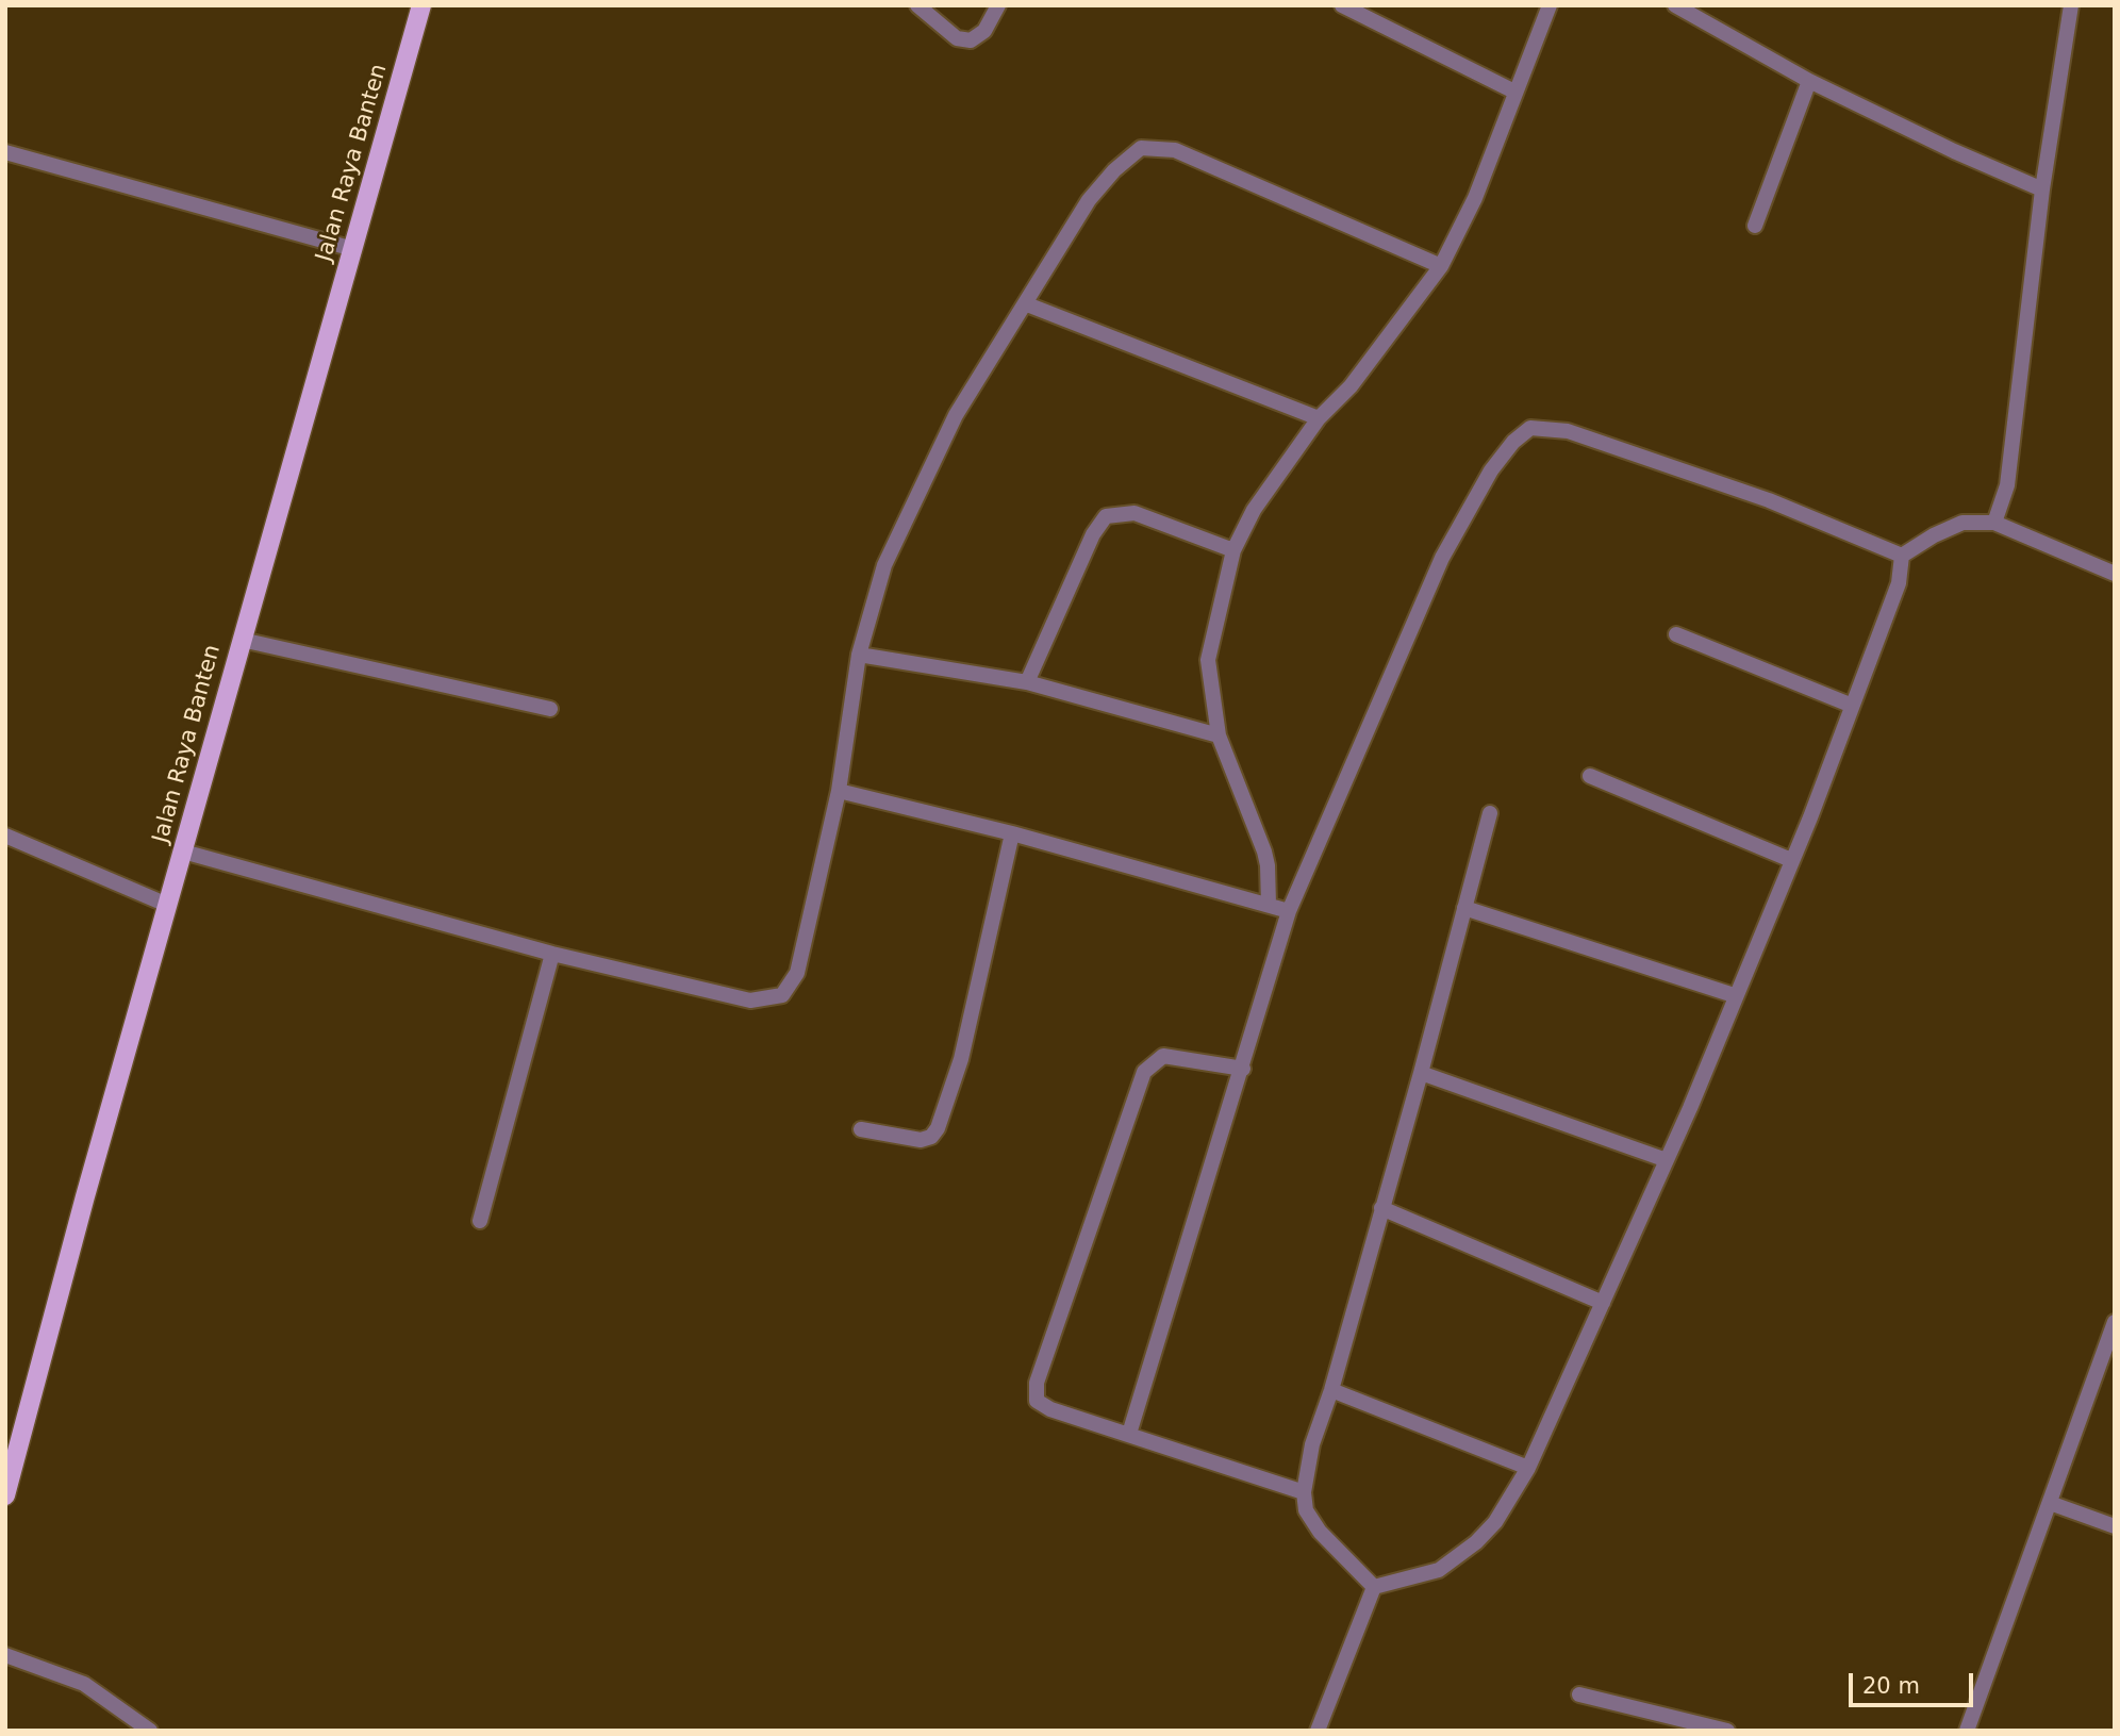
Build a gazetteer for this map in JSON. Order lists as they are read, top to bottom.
{
  "streets": {
    "main road": ["Jalan Raya Banten"]
  },
  "scale_bar": "20 m"
}
